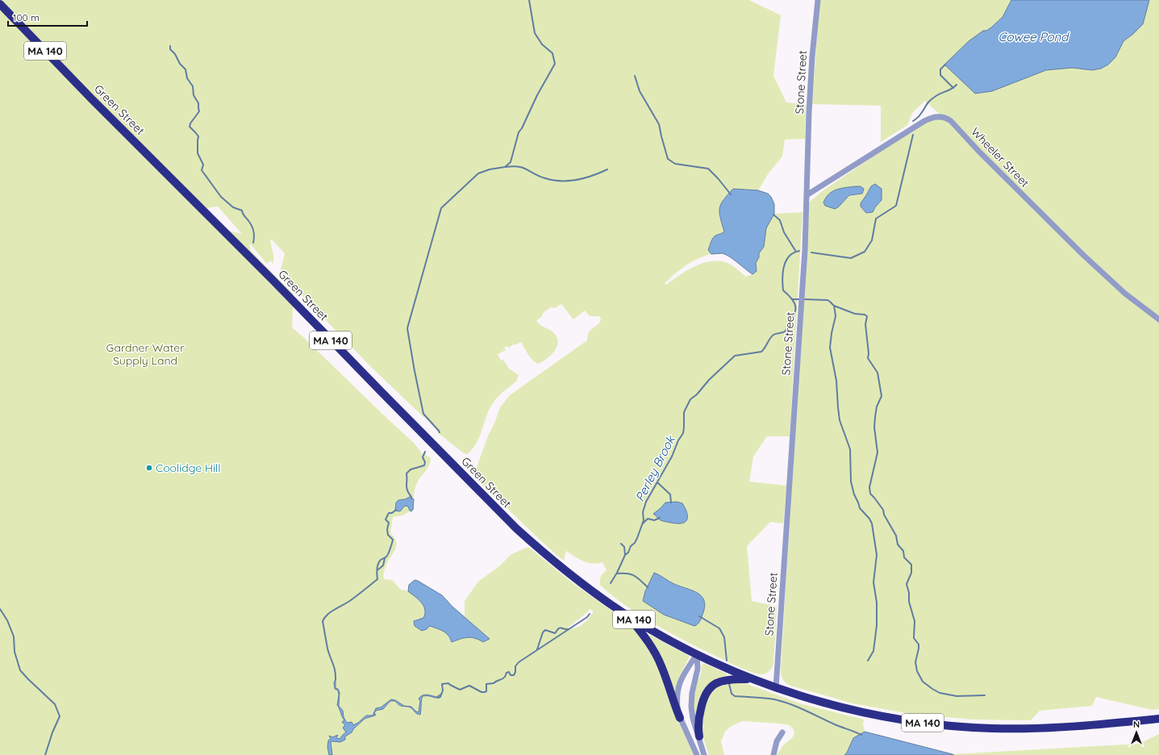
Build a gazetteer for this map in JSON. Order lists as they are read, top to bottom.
{
  "streets": {
    "highway": ["MA 140", "Green Street"],
    "street": ["Stone Street", "Wheeler Street"]
  },
  "crossings": [
    ["MA 140", "Stone Street"],
    ["MA 140", "Green Street"],
    ["Stone Street", "Wheeler Street"]
  ],
  "water": ["Cowee Pond", "Perley Brook"],
  "parks": ["Gardner Water Supply Land"],
  "places": ["Coolidge Hill"],
  "scale_bar": "100 m",
  "north": "top"
}
